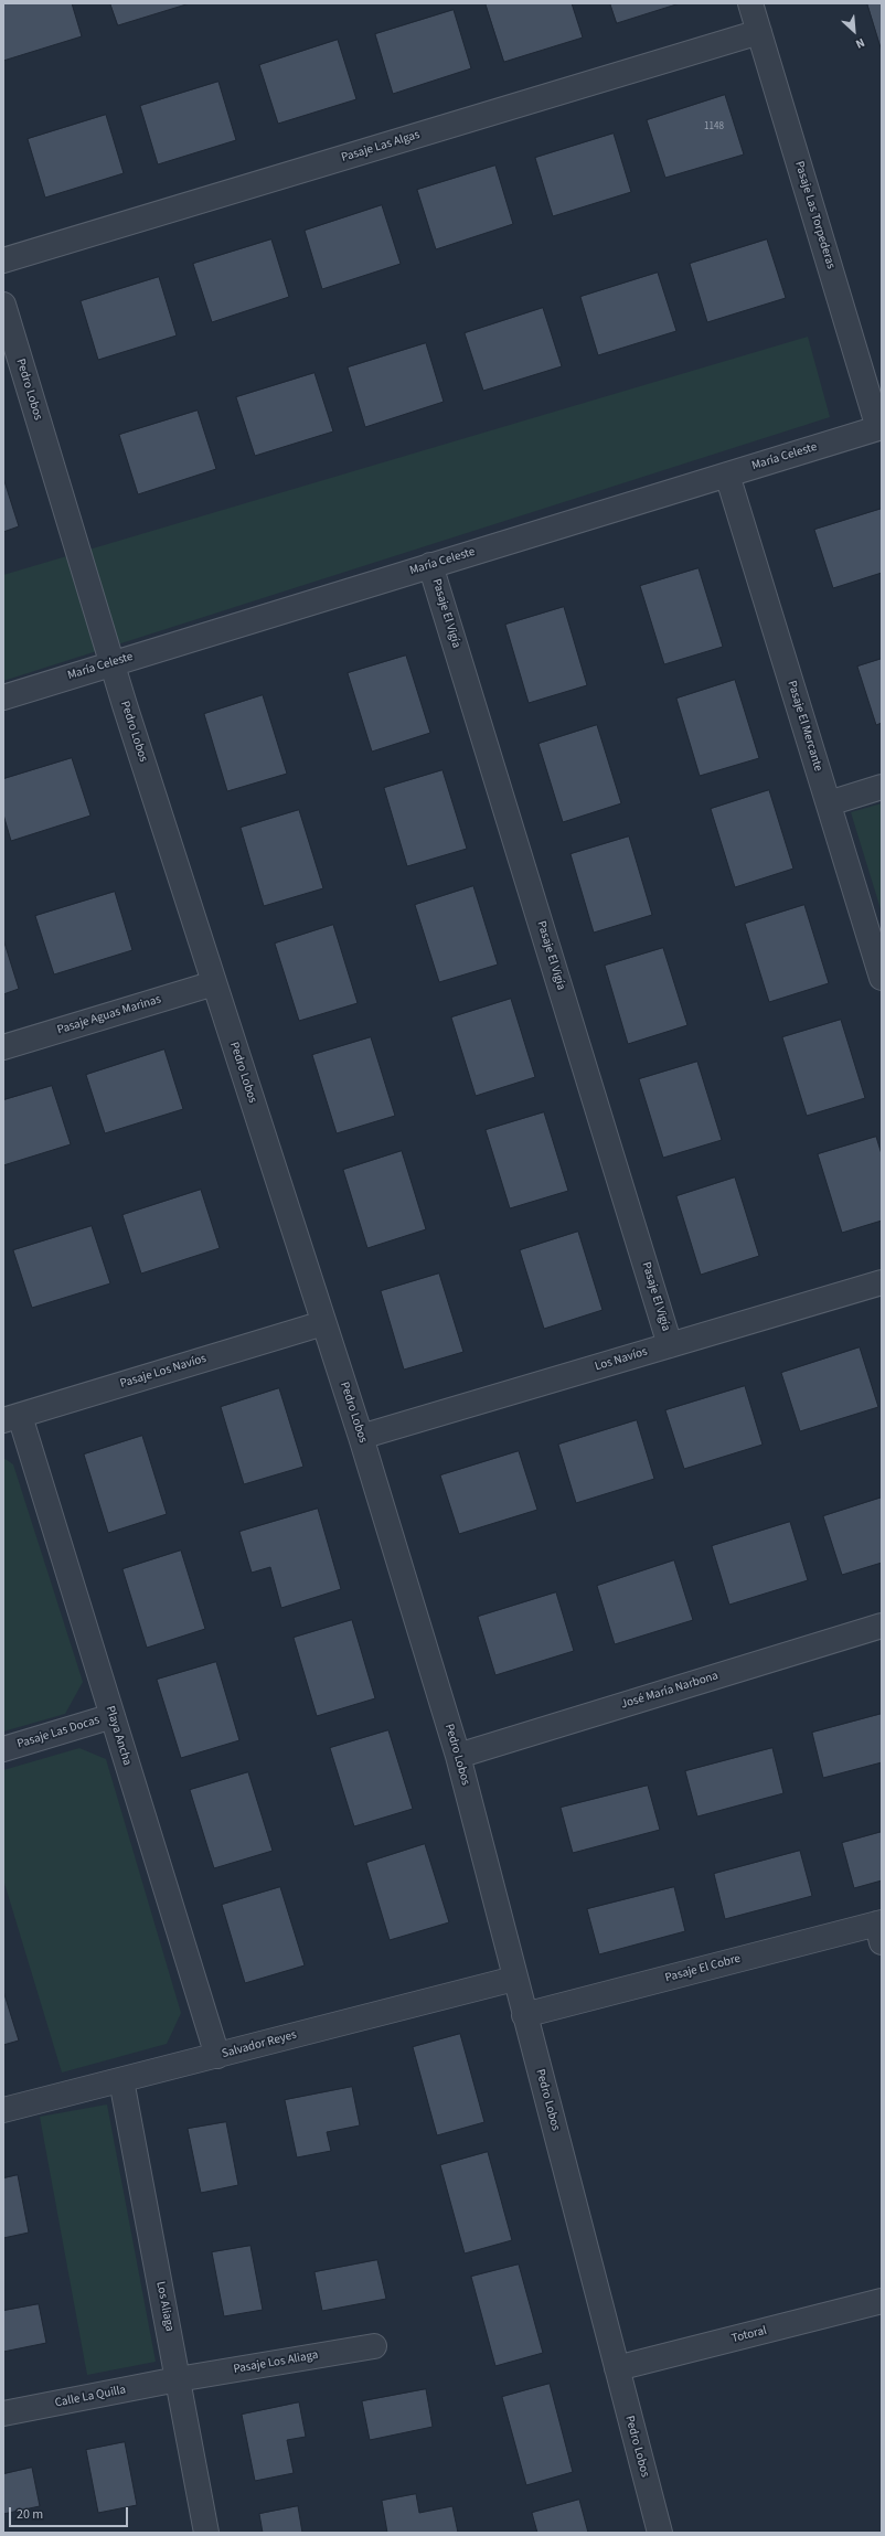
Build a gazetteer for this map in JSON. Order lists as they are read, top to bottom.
{
  "streets": {
    "street": [
      "Pasaje Las Algas",
      "Pasaje Las Torpederas",
      "Pedro Lobos",
      "María Celeste",
      "Pasaje El Vigía",
      "Pasaje El Mercante",
      "Pasaje Aguas Marinas",
      "Los Navíos",
      "Pasaje Los Navíos",
      "José María Narbona",
      "Pasaje Las Docas",
      "Playa Ancha",
      "Pasaje El Cobre",
      "Salvador Reyes",
      "Los Aliaga",
      "Totoral",
      "Pasaje Los Aliaga",
      "Calle La Quilla"
    ]
  },
  "crossings": [
    ["Pasaje Las Algas", "Pasaje Las Torpederas"],
    ["Pasaje Las Torpederas", "María Celeste"],
    ["Pedro Lobos", "María Celeste"],
    ["Pedro Lobos", "Pasaje Aguas Marinas"],
    ["Pedro Lobos", "Los Navíos"],
    ["Pedro Lobos", "Pasaje Los Navíos"],
    ["Pedro Lobos", "José María Narbona"],
    ["Pedro Lobos", "Pasaje El Cobre"],
    ["Pedro Lobos", "Salvador Reyes"],
    ["Pedro Lobos", "Totoral"],
    ["María Celeste", "Pasaje El Vigía"],
    ["María Celeste", "Pasaje El Mercante"],
    ["Pasaje El Vigía", "Los Navíos"],
    ["Pasaje Los Navíos", "Playa Ancha"],
    ["Pasaje Las Docas", "Playa Ancha"],
    ["Playa Ancha", "Salvador Reyes"],
    ["Salvador Reyes", "Los Aliaga"],
    ["Los Aliaga", "Pasaje Los Aliaga"],
    ["Los Aliaga", "Calle La Quilla"],
    ["Pasaje Los Aliaga", "Calle La Quilla"]
  ],
  "house_numbers": ["1148"],
  "scale_bar": "20 m",
  "north": "bottom right"
}
